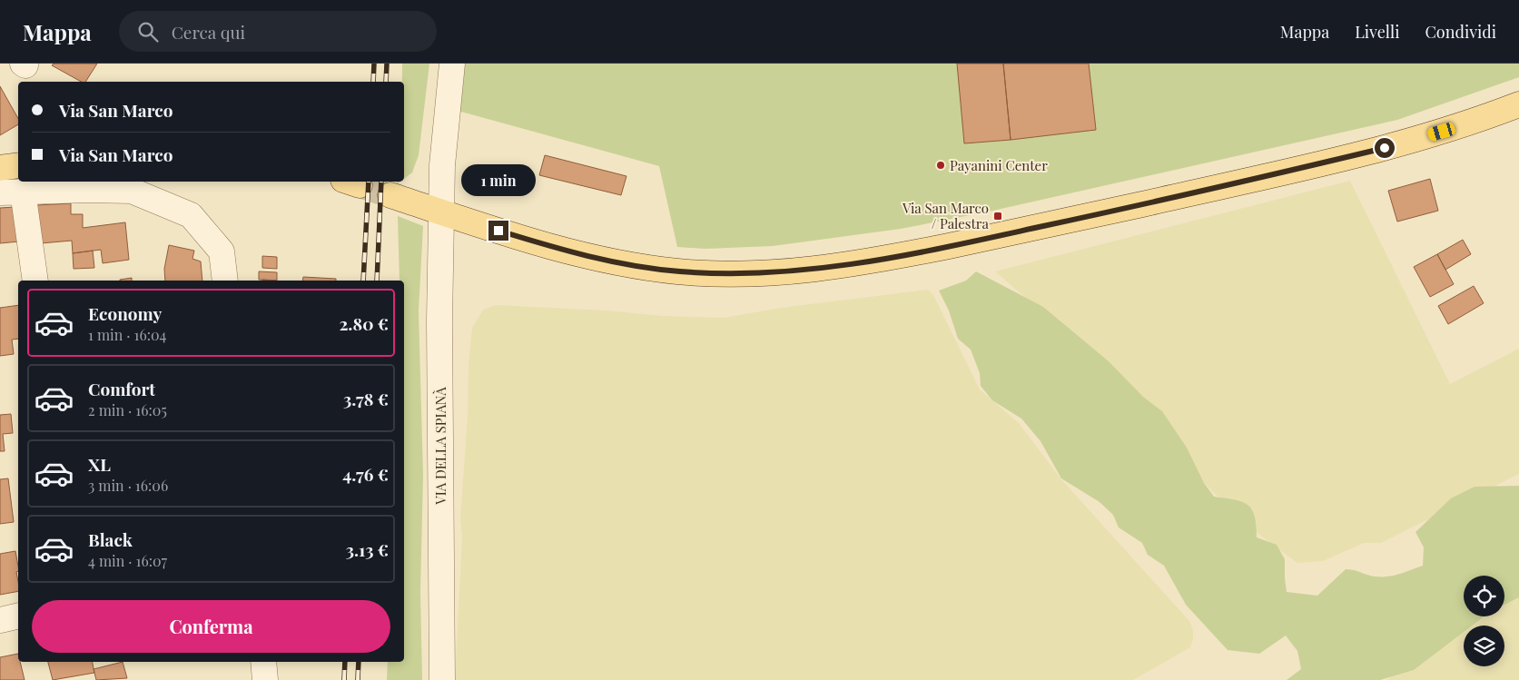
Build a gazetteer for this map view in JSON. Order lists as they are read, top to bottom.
{
  "streets": {
    "street": ["VIA DELLA SPIANÀ"]
  },
  "places": {
    "other": ["Payanini Center"],
    "transit": ["Via San Marco / Palestra"]
  },
  "page": {
    "header": "Mappa",
    "search": "Cerca qui",
    "nav": ["Mappa", "Livelli", "Condividi"],
    "banner": ["Via San Marco", "Via San Marco"],
    "bubble": "1 min",
    "list": [
      {
        "name": "Economy",
        "note": "1 min · 16:04",
        "value": "2.80 €"
      },
      {
        "name": "Comfort",
        "note": "2 min · 16:05",
        "value": "3.78 €"
      },
      {
        "name": "XL",
        "note": "3 min · 16:06",
        "value": "4.76 €"
      },
      {
        "name": "Black",
        "note": "4 min · 16:07",
        "value": "3.13 €"
      }
    ],
    "buttons": "Conferma"
  }
}
